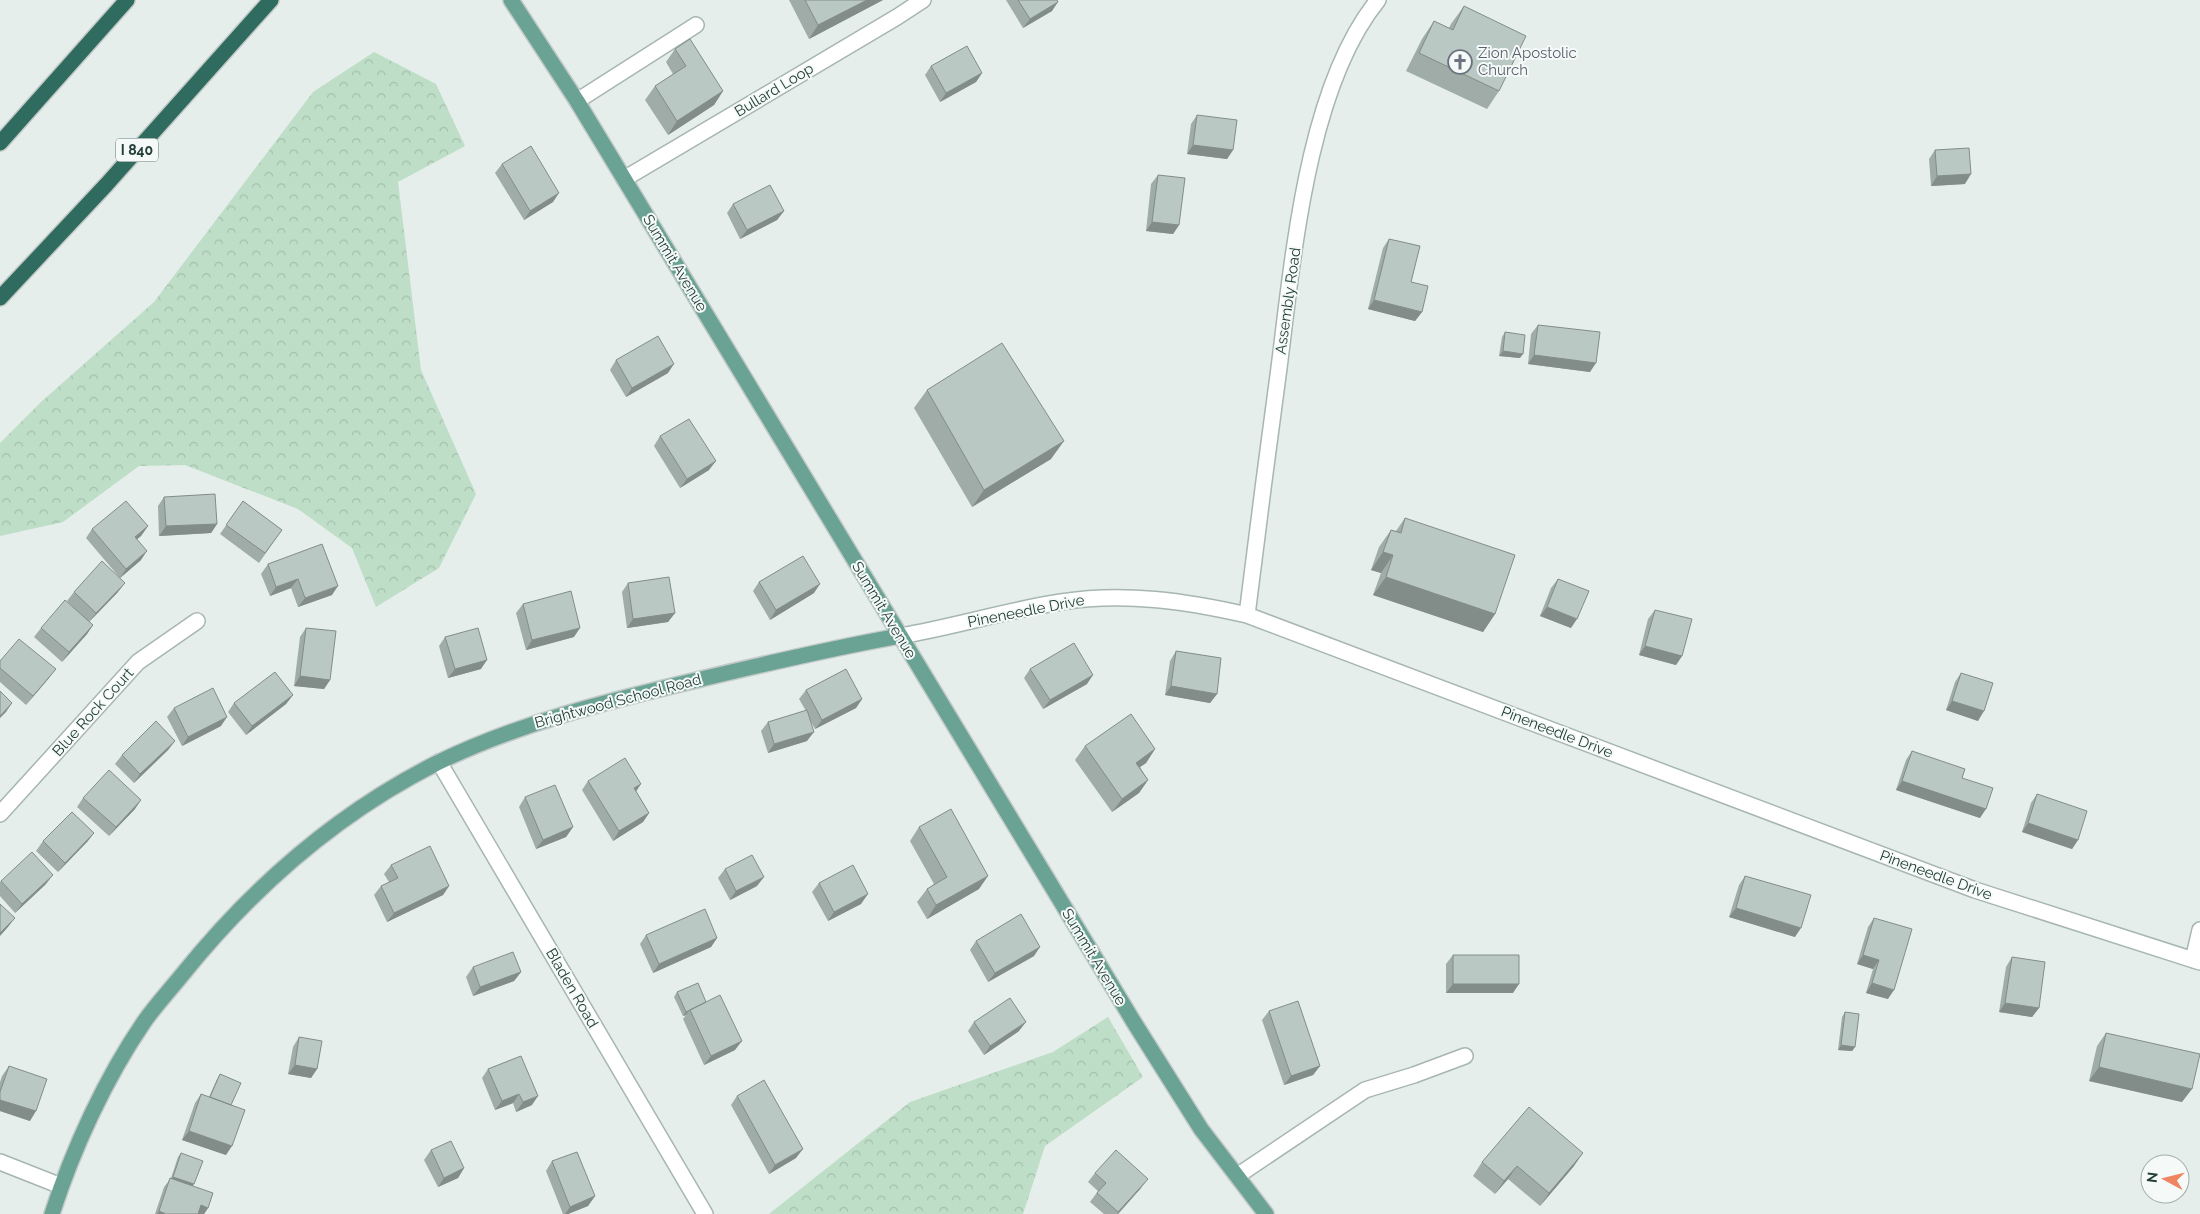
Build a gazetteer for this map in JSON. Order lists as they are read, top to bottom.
{
  "streets": {
    "highway": ["I 840"],
    "main road": ["Summit Avenue", "Brightwood School Road"],
    "street": [
      "Bullard Loop",
      "Assembly Road",
      "Pineneedle Drive",
      "Blue Rock Court",
      "Bladen Road"
    ]
  },
  "crossings": [
    ["Bullard Loop", "Summit Avenue"],
    ["Summit Avenue", "Pineneedle Drive"],
    ["Summit Avenue", "Brightwood School Road"],
    ["Assembly Road", "Pineneedle Drive"],
    ["Pineneedle Drive", "Brightwood School Road"],
    ["Brightwood School Road", "Bladen Road"]
  ],
  "places": {
    "church": ["Zion Apostolic Church"]
  },
  "north": "left"
}
